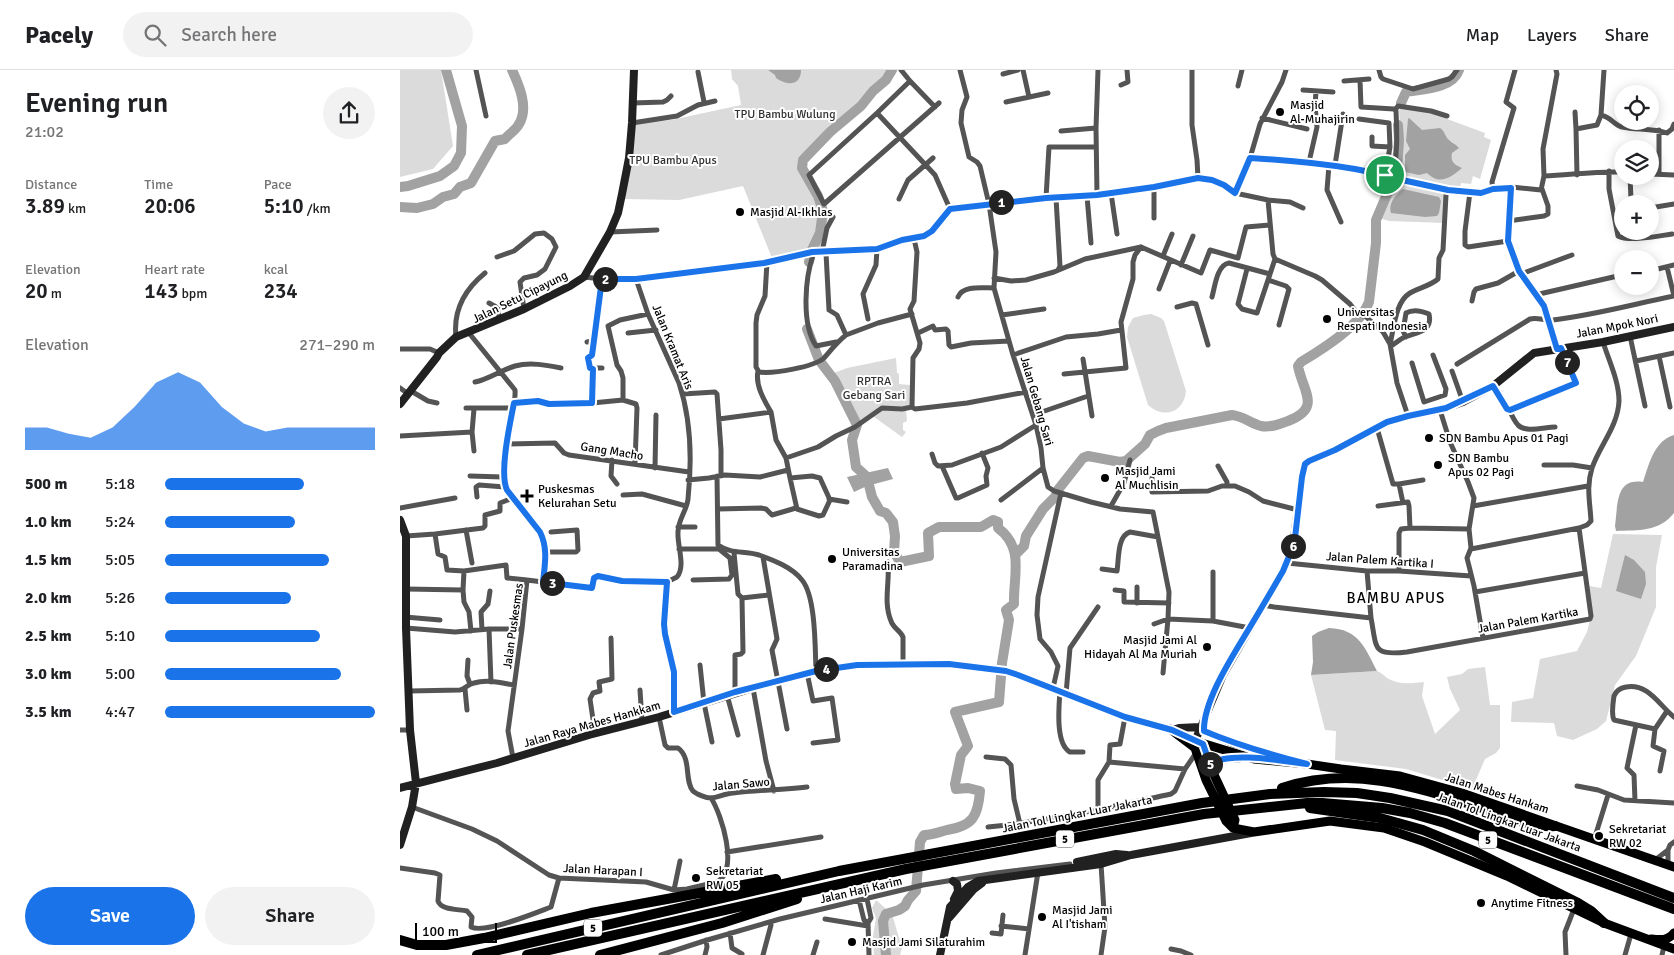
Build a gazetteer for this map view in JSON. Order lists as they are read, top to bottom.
{
  "streets": {
    "highway": ["Jalan Tol Lingkar Luar Jakarta", "5"],
    "main road": [
      "Jalan Setu Cipayung",
      "Jalan Mpok Nori",
      "Jalan Raya Mabes Hankkam",
      "Jalan Mabes Hankam"
    ],
    "street": [
      "Jalan Kramat Aris",
      "Jalan Gebang Sari",
      "Gang Macho",
      "Jalan Palem Kartika I",
      "Jalan Palem Kartika",
      "Jalan Puskesmas",
      "Jalan Sawo",
      "Jalan Harapan I",
      "Jalan Haji Karim"
    ]
  },
  "crossings": [
    ["Jalan Mpok Nori", "Jalan Palem Kartika I"],
    ["Jalan Mpok Nori", "Jalan Mabes Hankam"],
    ["Jalan Kramat Aris", "Gang Macho"],
    ["Jalan Puskesmas", "Jalan Raya Mabes Hankkam"],
    ["Jalan Raya Mabes Hankkam", "Jalan Sawo"],
    ["Jalan Sawo", "Jalan Harapan I"]
  ],
  "districts": ["BAMBU APUS"],
  "parks": ["TPU Bambu Wulung", "TPU Bambu Apus", "RPTRA Gebang Sari"],
  "places": {
    "other": [
      "Masjid Al-Muhajirin",
      "Masjid Al-Ikhlas",
      "Universitas Respati Indonesia",
      "SDN Bambu Apus 01 Pagi",
      "SDN Bambu Apus 02 Pagi",
      "Masjid Jami Al Muchlisin",
      "Universitas Paramadina",
      "Masjid Jami Al Hidayah Al Ma Muriah",
      "Sekretariat RW 02",
      "Sekretariat RW 05",
      "Anytime Fitness",
      "Masjid Jami Al I'tisham",
      "Masjid Jami Silaturahim"
    ],
    "health": ["Puskesmas Kelurahan Setu"]
  },
  "scale_bar": "100 m",
  "page": {
    "header": "Pacely",
    "search": "Search here",
    "nav": ["Map", "Layers", "Share"],
    "heading": ["Evening run", "21:02"],
    "map_buttons": ["+", "−"],
    "stats": [
      ["Distance", "3.89 km"],
      ["Time", "20:06"],
      ["Pace", "5:10 /km"],
      ["Elevation", "20 m"],
      ["Heart rate", "143 bpm"],
      ["kcal", "234"]
    ],
    "pins": [
      "1",
      "2",
      "7",
      "6",
      "3",
      "4",
      "5"
    ],
    "chart": ["Elevation", "271–290 m"],
    "list": [
      {
        "name": "500 m",
        "note": "5:18"
      },
      {
        "name": "1.0 km",
        "note": "5:24"
      },
      {
        "name": "1.5 km",
        "note": "5:05"
      },
      {
        "name": "2.0 km",
        "note": "5:26"
      },
      {
        "name": "2.5 km",
        "note": "5:10"
      },
      {
        "name": "3.0 km",
        "note": "5:00"
      },
      {
        "name": "3.5 km",
        "note": "4:47"
      }
    ],
    "buttons": ["Save", "Share"],
    "scale": "100 m"
  }
}
